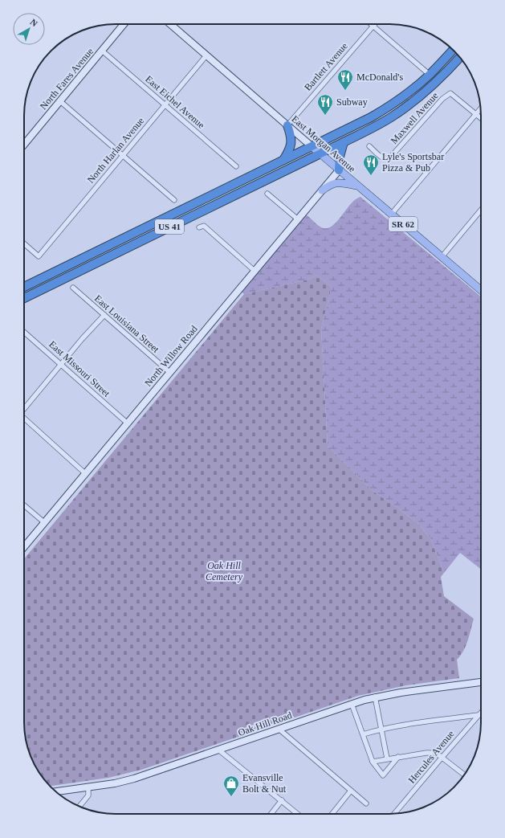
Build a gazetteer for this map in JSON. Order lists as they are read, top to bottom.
{
  "streets": {
    "highway": ["US 41"],
    "main road": ["East Morgan Avenue", "SR 62"],
    "street": [
      "Bartlett Avenue",
      "North Fares Avenue",
      "East Eichel Avenue",
      "Maxwell Avenue",
      "North Harlan Avenue",
      "East Louisiana Street",
      "North Willow Road",
      "East Missouri Street",
      "Oak Hill Road",
      "Hercules Avenue"
    ]
  },
  "crossings": [
    ["Bartlett Avenue", "East Morgan Avenue"],
    ["North Fares Avenue", "East Eichel Avenue"],
    ["East Eichel Avenue", "North Harlan Avenue"],
    ["East Morgan Avenue", "North Harlan Avenue"],
    ["East Morgan Avenue", "US 41"],
    ["East Morgan Avenue", "North Willow Road"],
    ["East Louisiana Street", "North Willow Road"],
    ["North Willow Road", "East Missouri Street"]
  ],
  "parks": ["Oak Hill Cemetery"],
  "places": {
    "restaurant": ["McDonald's", "Subway", "Lyle's Sportsbar Pizza & Pub"],
    "shop": ["Evansville Bolt & Nut"]
  },
  "north": "top right"
}
